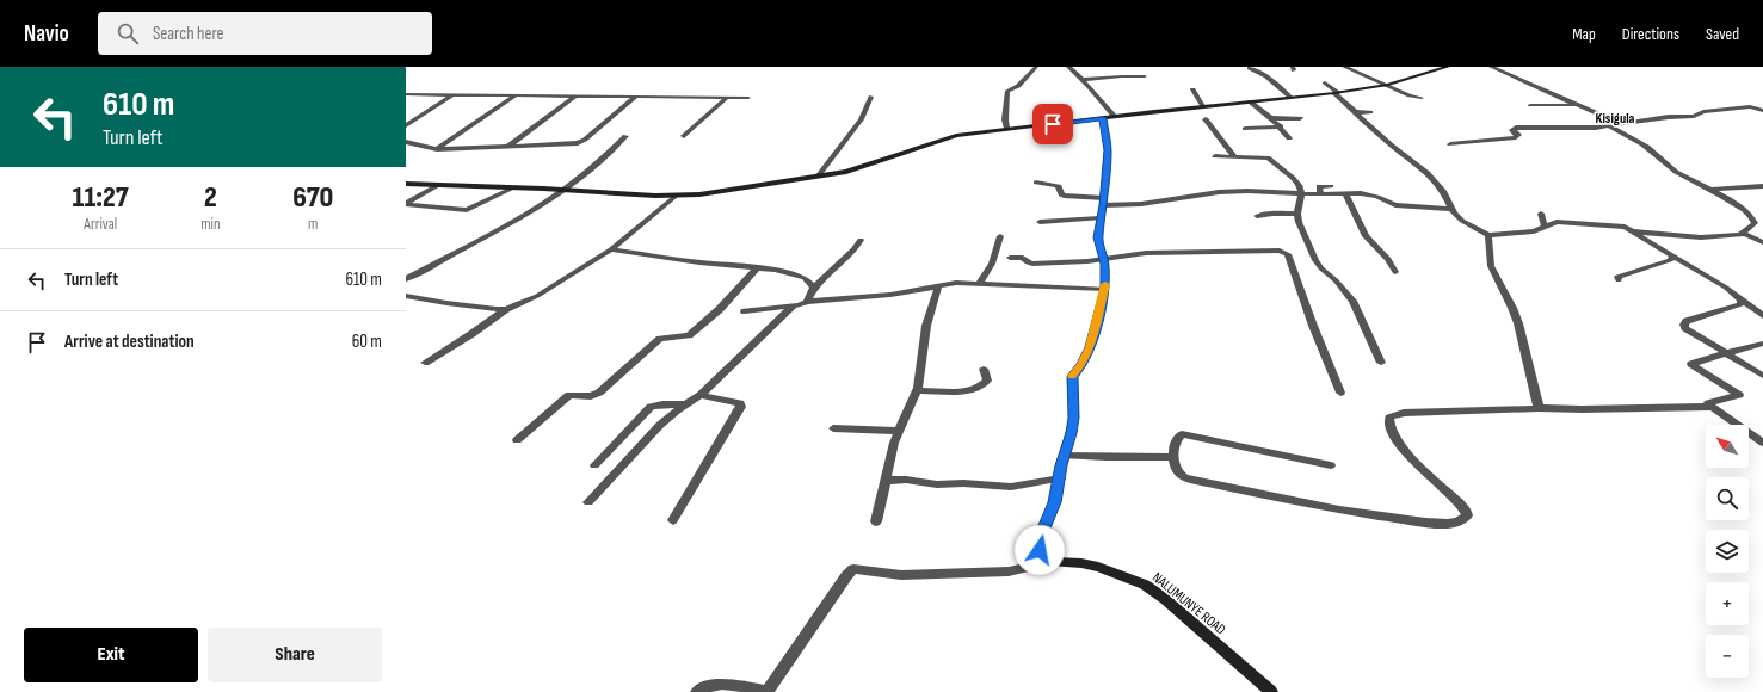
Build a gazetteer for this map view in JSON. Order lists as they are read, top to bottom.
{
  "streets": {
    "street": ["NALUMUNYE ROAD"]
  },
  "districts": ["Kisigula"],
  "north": "top left",
  "page": {
    "header": "Navio",
    "search": "Search here",
    "nav": ["Map", "Directions", "Saved"],
    "turn": ["610 m", "Turn left"],
    "eta": [
      "11:27",
      "Arrival",
      "2",
      "min",
      "670",
      "m"
    ],
    "list": [
      {
        "name": "Turn left",
        "value": "610 m"
      },
      {
        "name": "Arrive at destination",
        "value": "60 m"
      }
    ],
    "map_buttons": ["+", "−"],
    "buttons": ["Exit", "Share"]
  }
}
